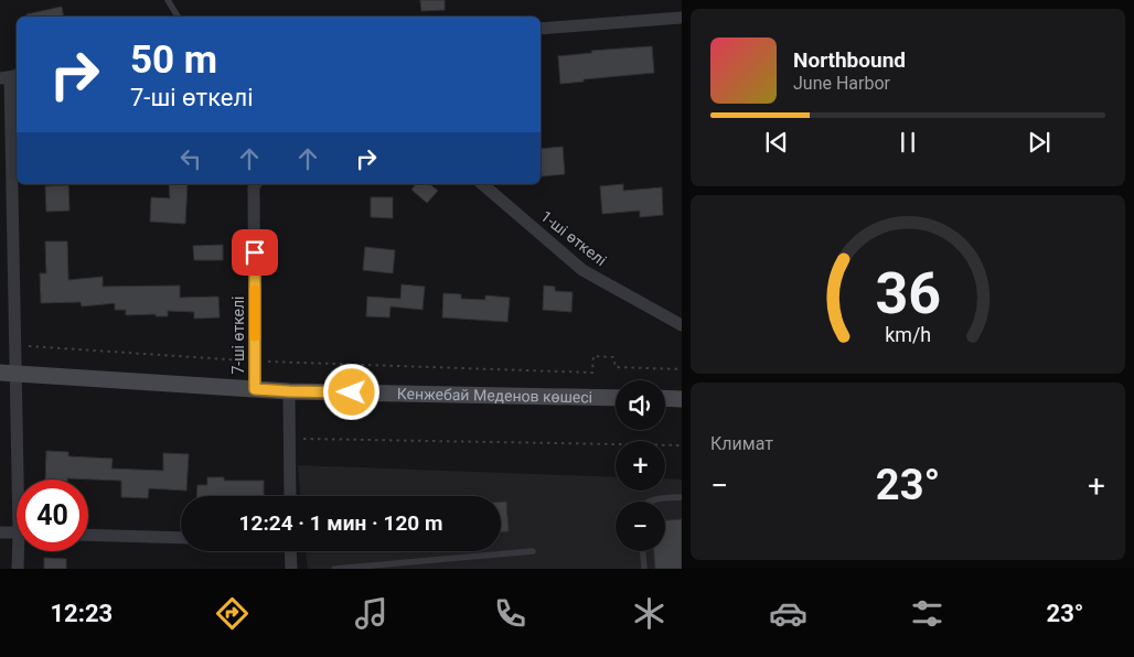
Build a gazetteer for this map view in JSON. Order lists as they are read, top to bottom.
{
  "streets": {
    "street": ["1-ші өткелі", "7-ші өткелі", "Кенжебай Меденов көшесі"]
  },
  "crossings": [
    ["7-ші өткелі", "Кенжебай Меденов көшесі"]
  ],
  "page": {
    "turn": ["50 m", "7-ші өткелі"],
    "song": ["Northbound", "June Harbor"],
    "map_buttons": ["+", "−"],
    "tile": "Климат",
    "heat": ["−", "23°", "+"],
    "limit": "40",
    "trip": "12:24 · 1 мин · 120 m",
    "tabs": ["12:23", "23°"],
    "gauge": ["36", "km/h"]
  }
}
